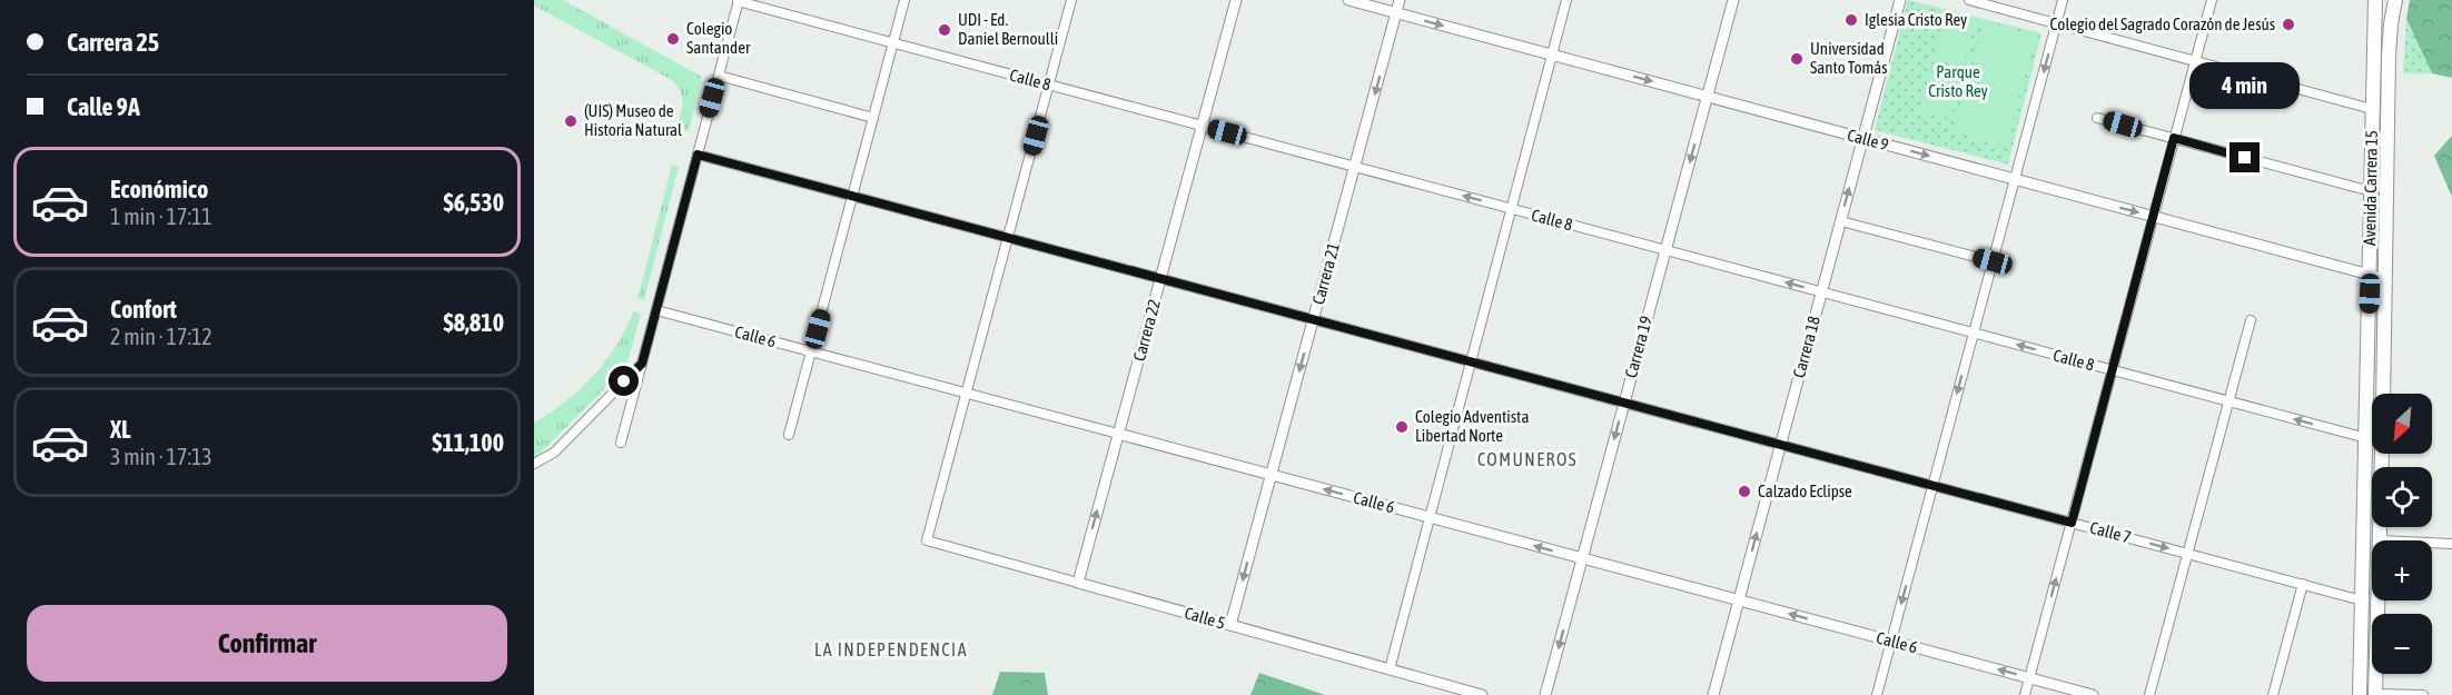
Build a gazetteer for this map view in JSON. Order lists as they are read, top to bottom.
{
  "streets": {
    "main road": ["Avenida Carrera 15"],
    "street": [
      "Calle 8",
      "Calle 9",
      "Carrera 21",
      "Carrera 22",
      "Calle 6",
      "Carrera 19",
      "Carrera 18",
      "Calle 7",
      "Calle 5"
    ]
  },
  "crossings": [
    ["Calle 8", "Avenida Carrera 15"],
    ["Calle 8", "Carrera 21"],
    ["Calle 8", "Carrera 22"],
    ["Calle 8", "Carrera 19"],
    ["Calle 8", "Carrera 18"],
    ["Calle 9", "Avenida Carrera 15"],
    ["Calle 9", "Carrera 21"],
    ["Calle 9", "Carrera 19"],
    ["Calle 9", "Carrera 18"],
    ["Avenida Carrera 15", "Calle 7"],
    ["Carrera 21", "Calle 6"],
    ["Carrera 21", "Calle 7"],
    ["Carrera 21", "Calle 5"],
    ["Carrera 22", "Calle 6"],
    ["Carrera 22", "Calle 7"],
    ["Carrera 22", "Calle 5"],
    ["Calle 6", "Carrera 19"],
    ["Calle 6", "Carrera 18"],
    ["Calle 6", "Calle 5"],
    ["Carrera 19", "Calle 7"],
    ["Carrera 18", "Calle 7"]
  ],
  "one_way": [
    "Calle 8",
    "Carrera 21",
    "Calle 6",
    "Carrera 19"
  ],
  "districts": ["COMUNEROS", "LA INDEPENDENCIA"],
  "parks": ["Parque Cristo Rey"],
  "places": [
    "Iglesia Cristo Rey",
    "Colegio del Sagrado Corazón de Jesús",
    "UDI - Ed. Daniel Bernoulli",
    "Colegio Santander",
    "Universidad Santo Tomás",
    "(UIS) Museo de Historia Natural",
    "Colegio Adventista Libertad Norte",
    "Calzado Eclipse"
  ],
  "north": "bottom left",
  "page": {
    "banner": ["Carrera 25", "Calle 9A"],
    "bubble": "4 min",
    "list": [
      {
        "name": "Económico",
        "note": "1 min · 17:11",
        "value": "$6,530"
      },
      {
        "name": "Confort",
        "note": "2 min · 17:12",
        "value": "$8,810"
      },
      {
        "name": "XL",
        "note": "3 min · 17:13",
        "value": "$11,100"
      }
    ],
    "map_buttons": ["+", "−"],
    "buttons": "Confirmar"
  }
}
